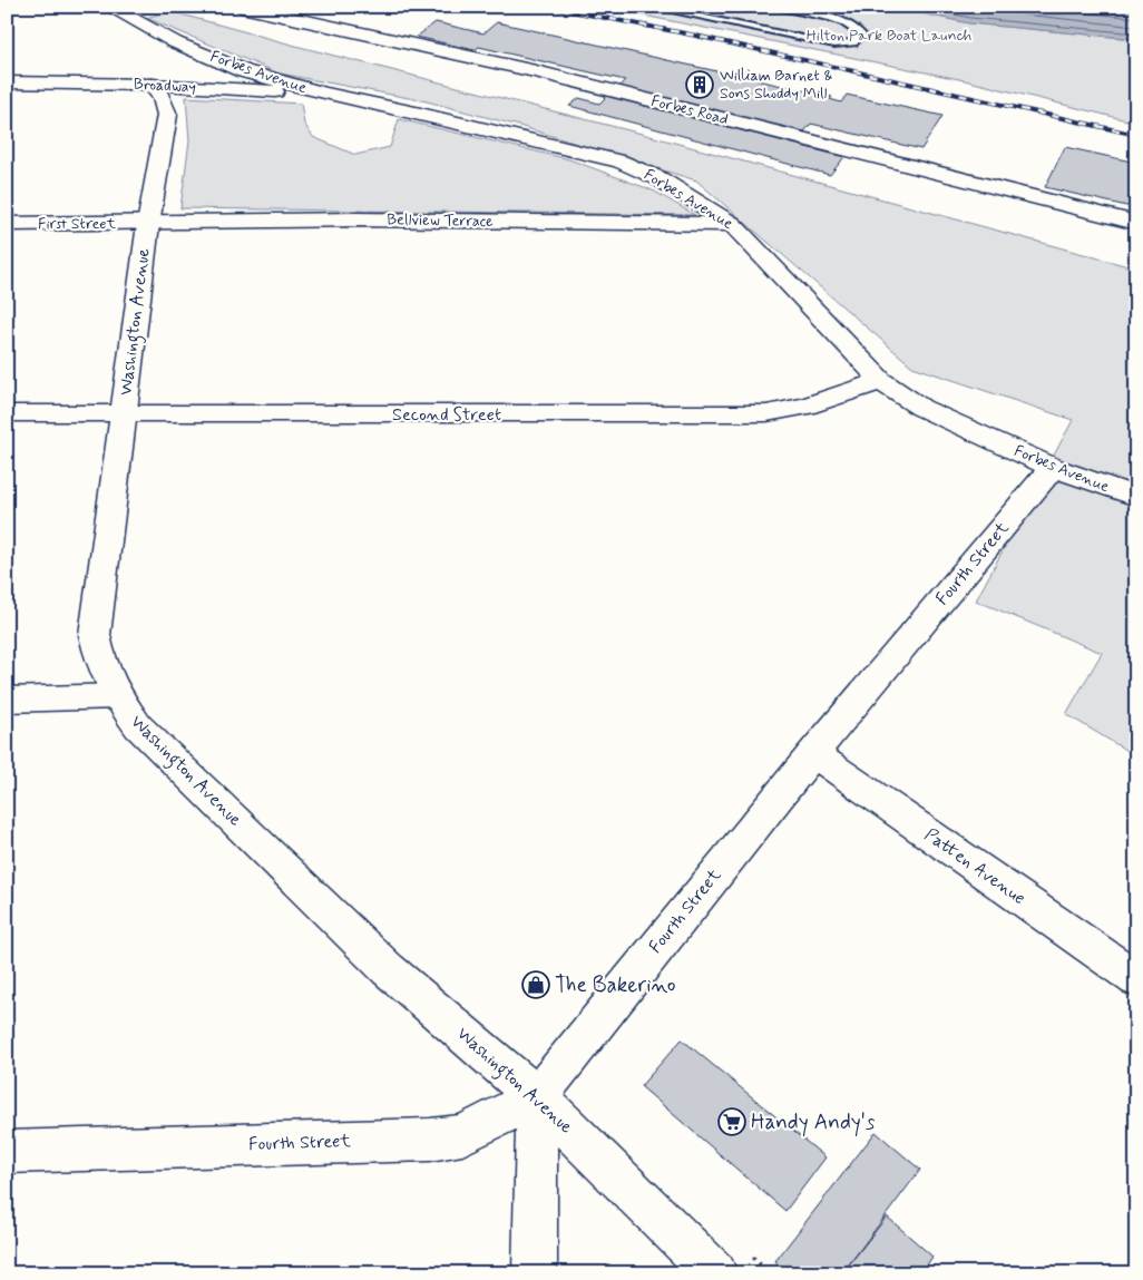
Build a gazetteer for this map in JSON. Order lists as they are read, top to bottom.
{
  "streets": {
    "street": [
      "Forbes Avenue",
      "Broadway",
      "Forbes Road",
      "Bellview Terrace",
      "First Street",
      "Washington Avenue",
      "Second Street",
      "Fourth Street",
      "Patten Avenue"
    ]
  },
  "crossings": [
    ["Forbes Avenue", "Broadway"],
    ["Forbes Avenue", "Bellview Terrace"],
    ["Forbes Avenue", "Second Street"],
    ["Forbes Avenue", "Fourth Street"],
    ["Broadway", "Washington Avenue"],
    ["Bellview Terrace", "First Street"],
    ["Bellview Terrace", "Washington Avenue"],
    ["First Street", "Washington Avenue"],
    ["Washington Avenue", "Second Street"],
    ["Washington Avenue", "Fourth Street"],
    ["Fourth Street", "Patten Avenue"]
  ],
  "parks": ["Hilton Park Boat Launch"],
  "places": {
    "building": ["William Barnet & Sons Shoddy Mill"],
    "shop": ["The Bakerino"],
    "supermarket": ["Handy Andy's"]
  }
}
